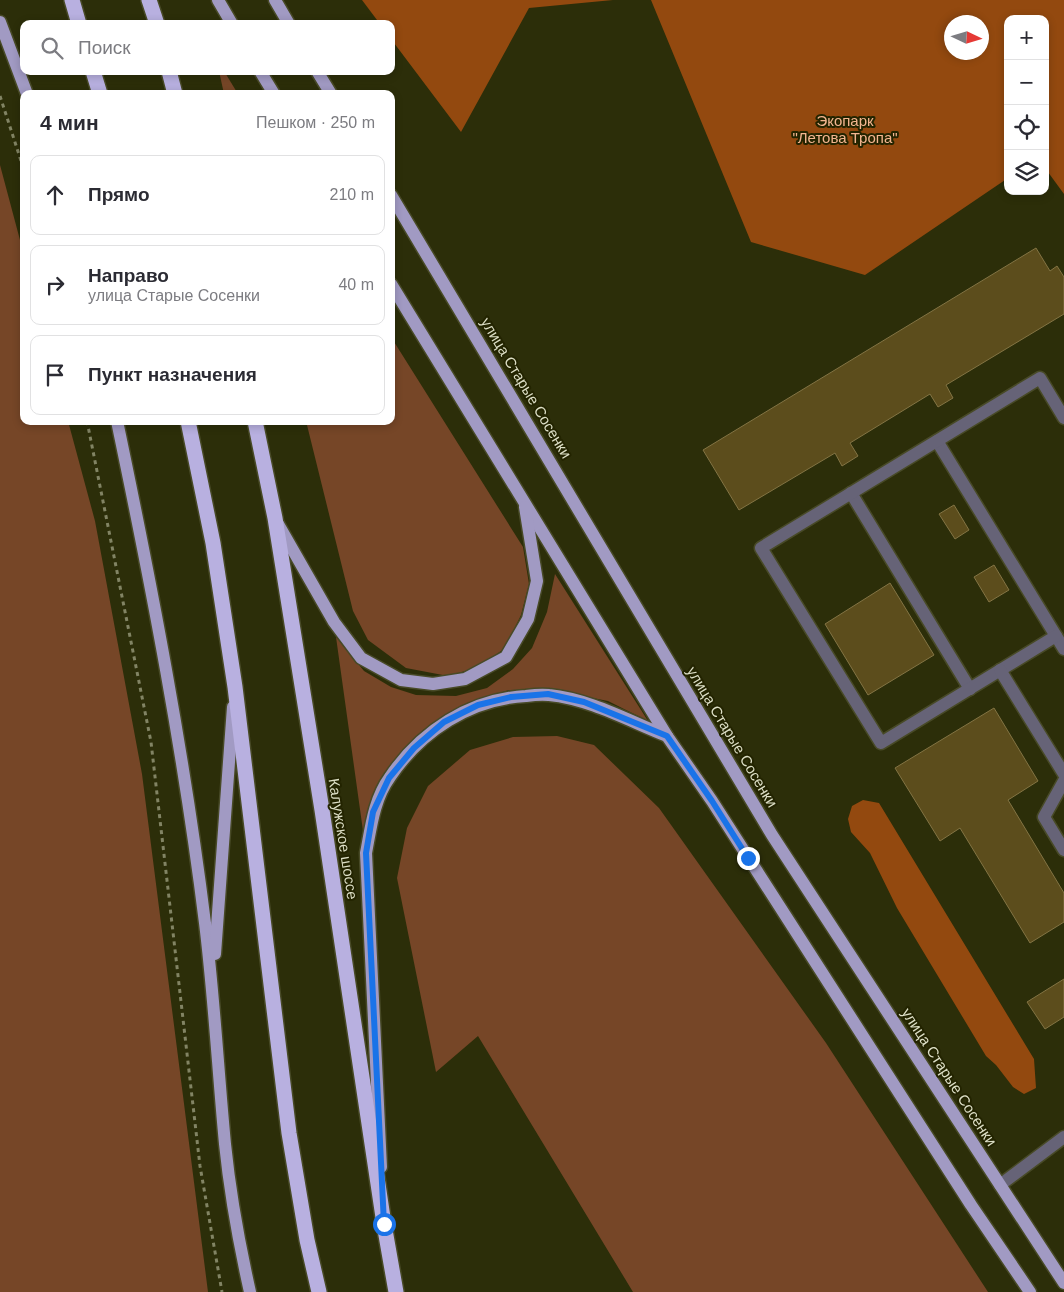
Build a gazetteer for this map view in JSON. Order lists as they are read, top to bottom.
{
  "streets": {
    "highway": ["Калужское шоссе"],
    "main road": ["улица Старые Сосенки"]
  },
  "parks": ["Экопарк \"Летова Тропа\""],
  "north": "right",
  "page": {
    "map_buttons": ["+", "−"],
    "search": "Поиск",
    "heading": ["4 мин", "Пешком · 250 m"],
    "list": [
      ["Прямо", "210 m"],
      ["Направо", "улица Старые Сосенки", "40 m"],
      "Пункт назначения"
    ]
  }
}
